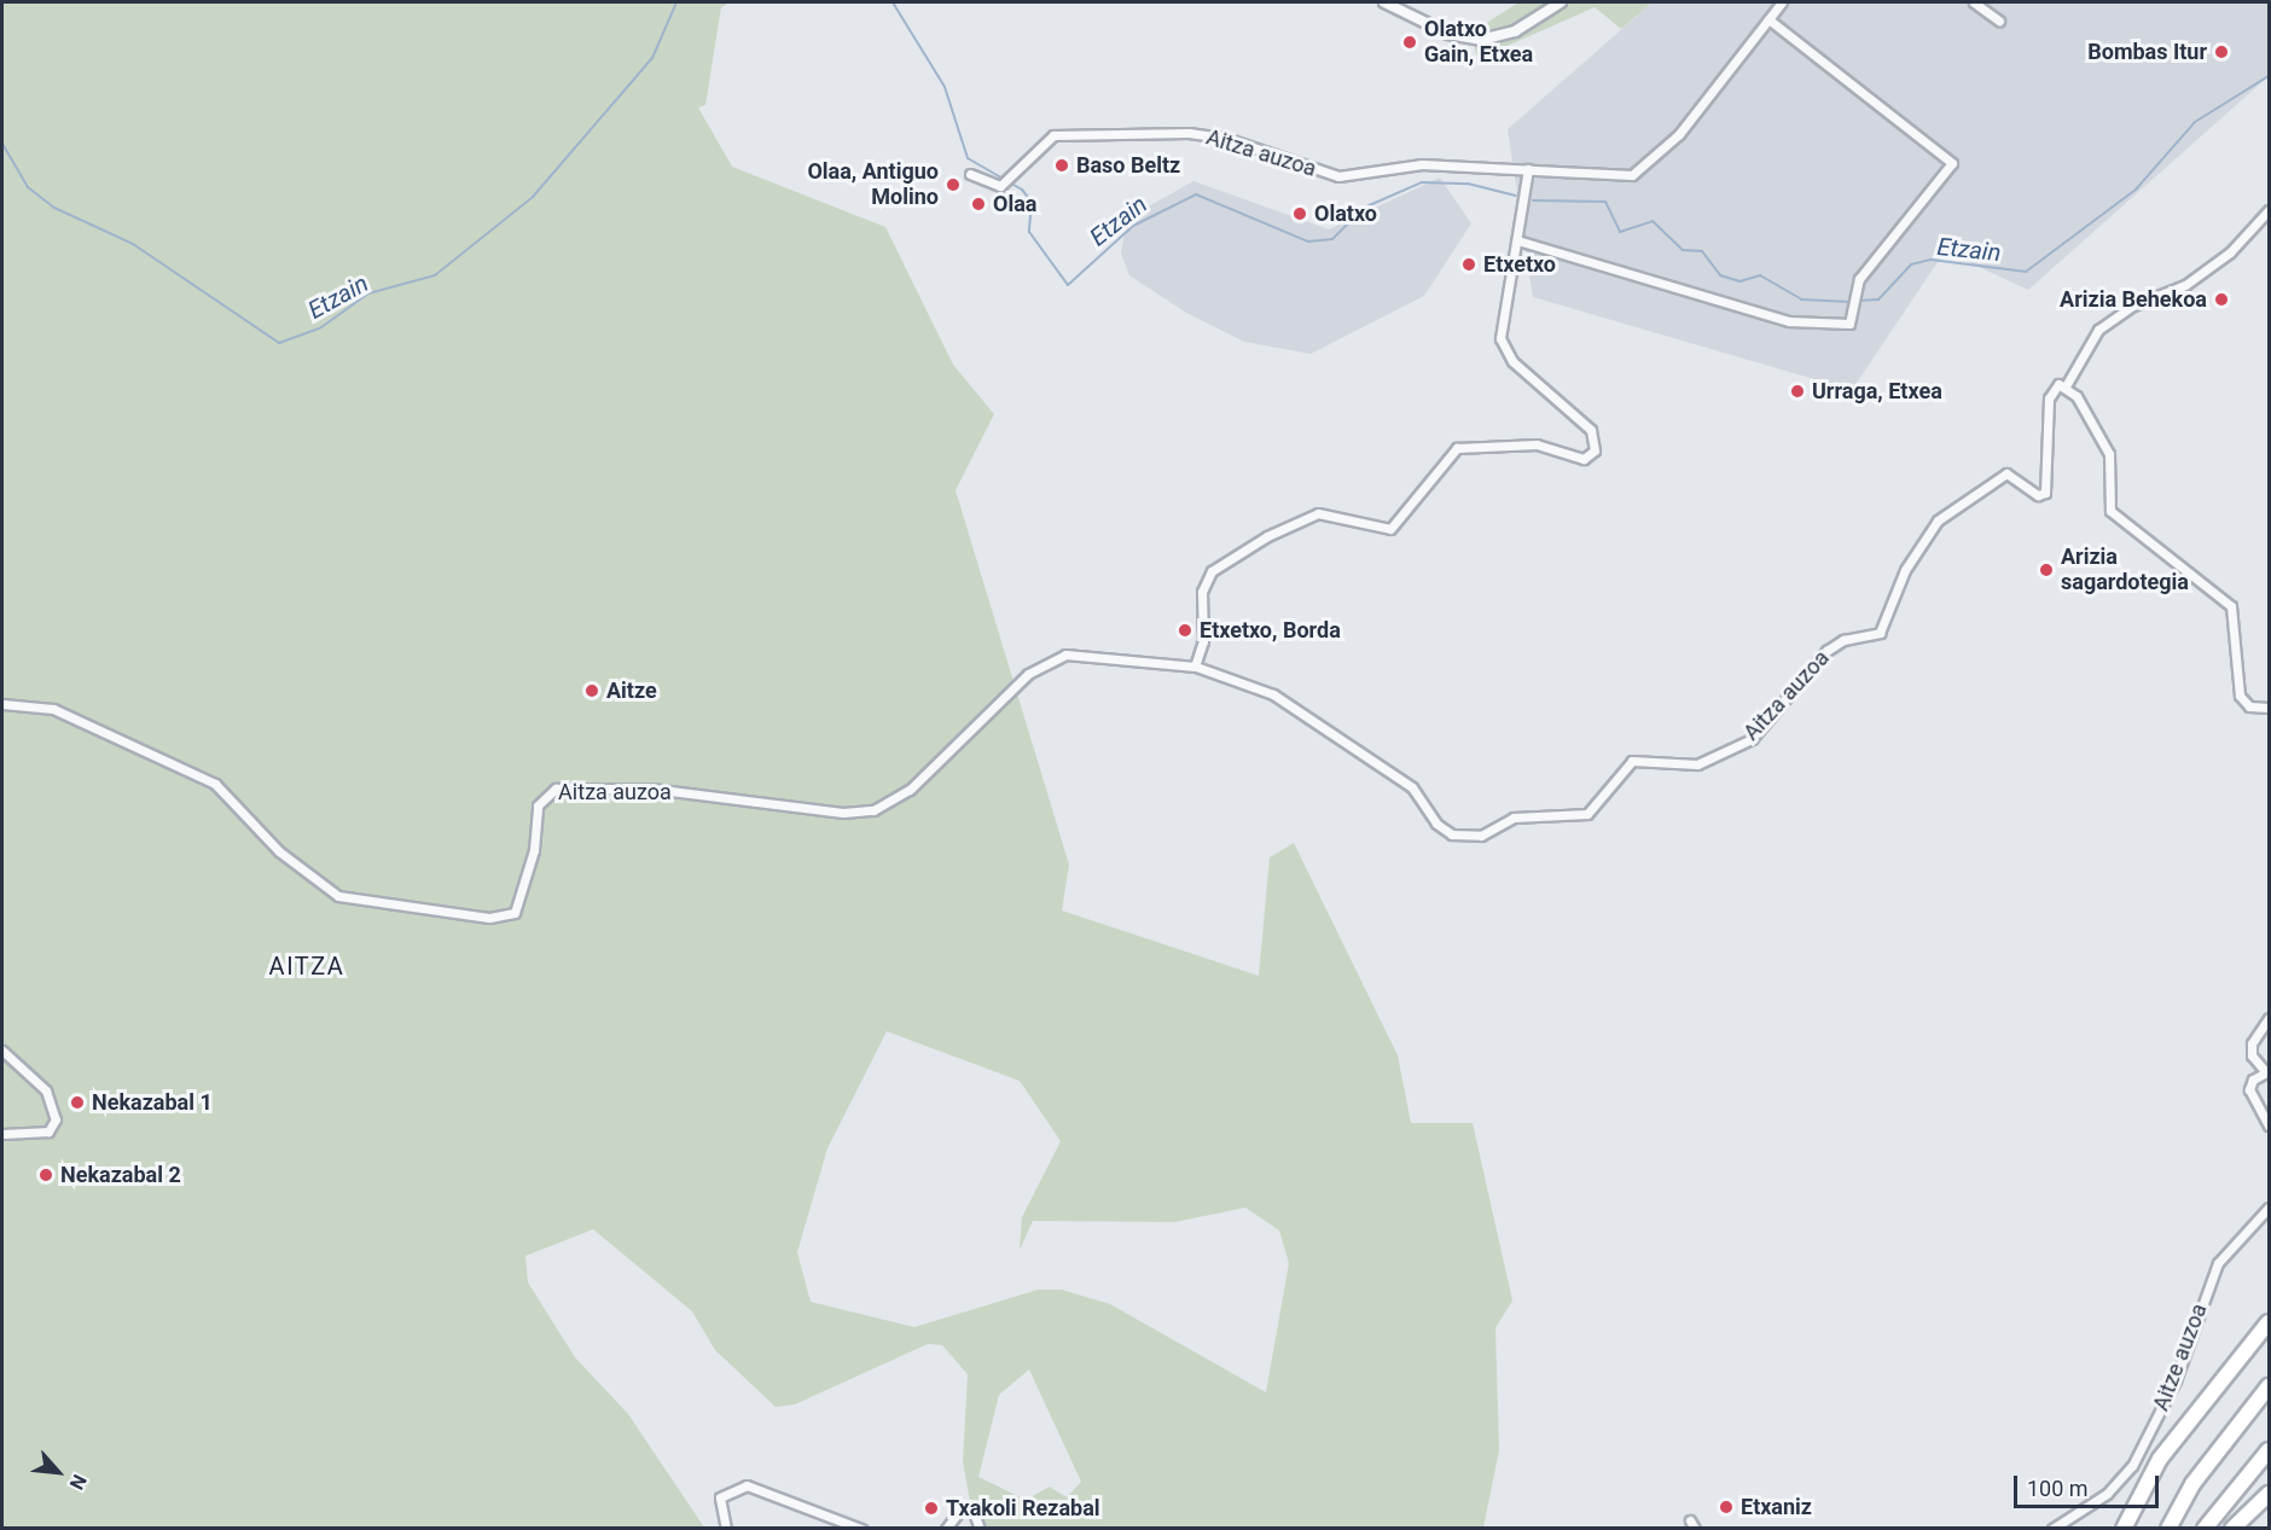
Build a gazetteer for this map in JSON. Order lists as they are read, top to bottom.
{
  "streets": {
    "street": ["Aitza auzoa", "Aitze auzoa"]
  },
  "districts": ["AITZA"],
  "water": ["Etzain"],
  "places": [
    "Olatxo Gain, Etxea",
    "Bombas Itur",
    "Baso Beltz",
    "Olaa, Antiguo Molino",
    "Olaa",
    "Olatxo",
    "Etxetxo",
    "Arizia Behekoa",
    "Urraga, Etxea",
    "Arizia sagardotegia",
    "Etxetxo, Borda",
    "Aitze",
    "Nekazabal 1",
    "Nekazabal 2",
    "Etxaniz",
    "Txakoli Rezabal"
  ],
  "scale_bar": "100 m",
  "north": "bottom right"
}
